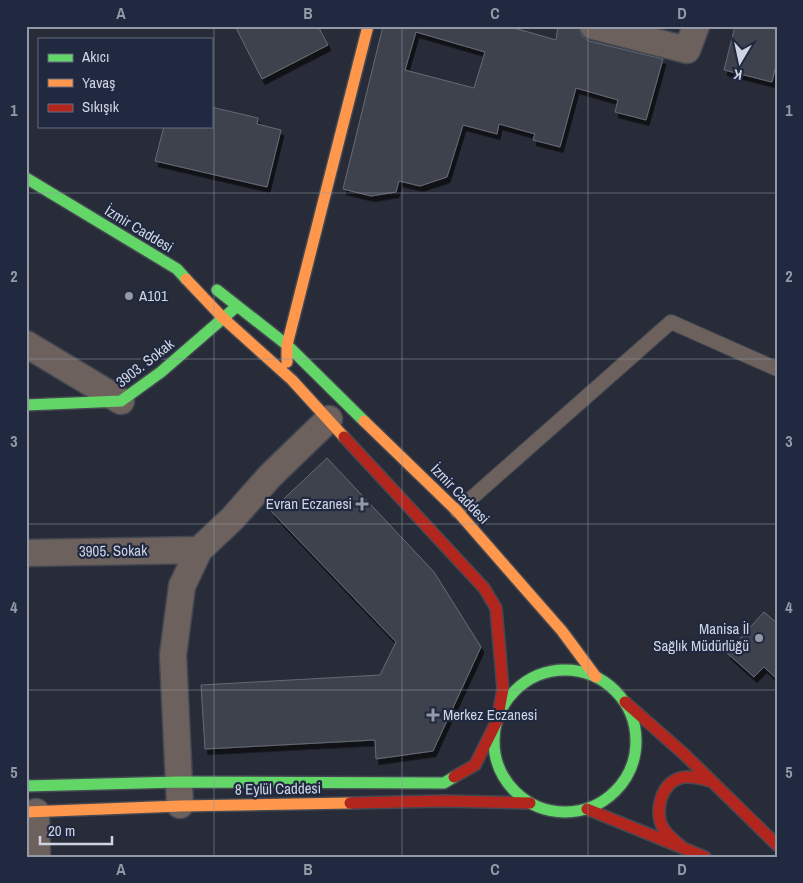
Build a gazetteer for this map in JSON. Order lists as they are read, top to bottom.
{
  "streets": {
    "main road": ["İzmir Caddesi", "3903. Sokak", "8 Eylül Caddesi"],
    "street": ["3905. Sokak"]
  },
  "crossings": [
    ["İzmir Caddesi", "3903. Sokak"],
    ["İzmir Caddesi", "8 Eylül Caddesi"]
  ],
  "places": {
    "other": ["A101", "Manisa İl Sağlık Müdürlüğü"],
    "health": ["Evran Eczanesi", "Merkez Eczanesi"]
  },
  "legend": ["Akıcı", "Yavaş", "Sıkışık"],
  "scale_bar": "20 m",
  "north": "bottom",
  "grid": {
    "columns": [
      "A",
      "B",
      "C",
      "D"
    ],
    "rows": [
      "1",
      "2",
      "3",
      "4",
      "5"
    ]
  }
}
